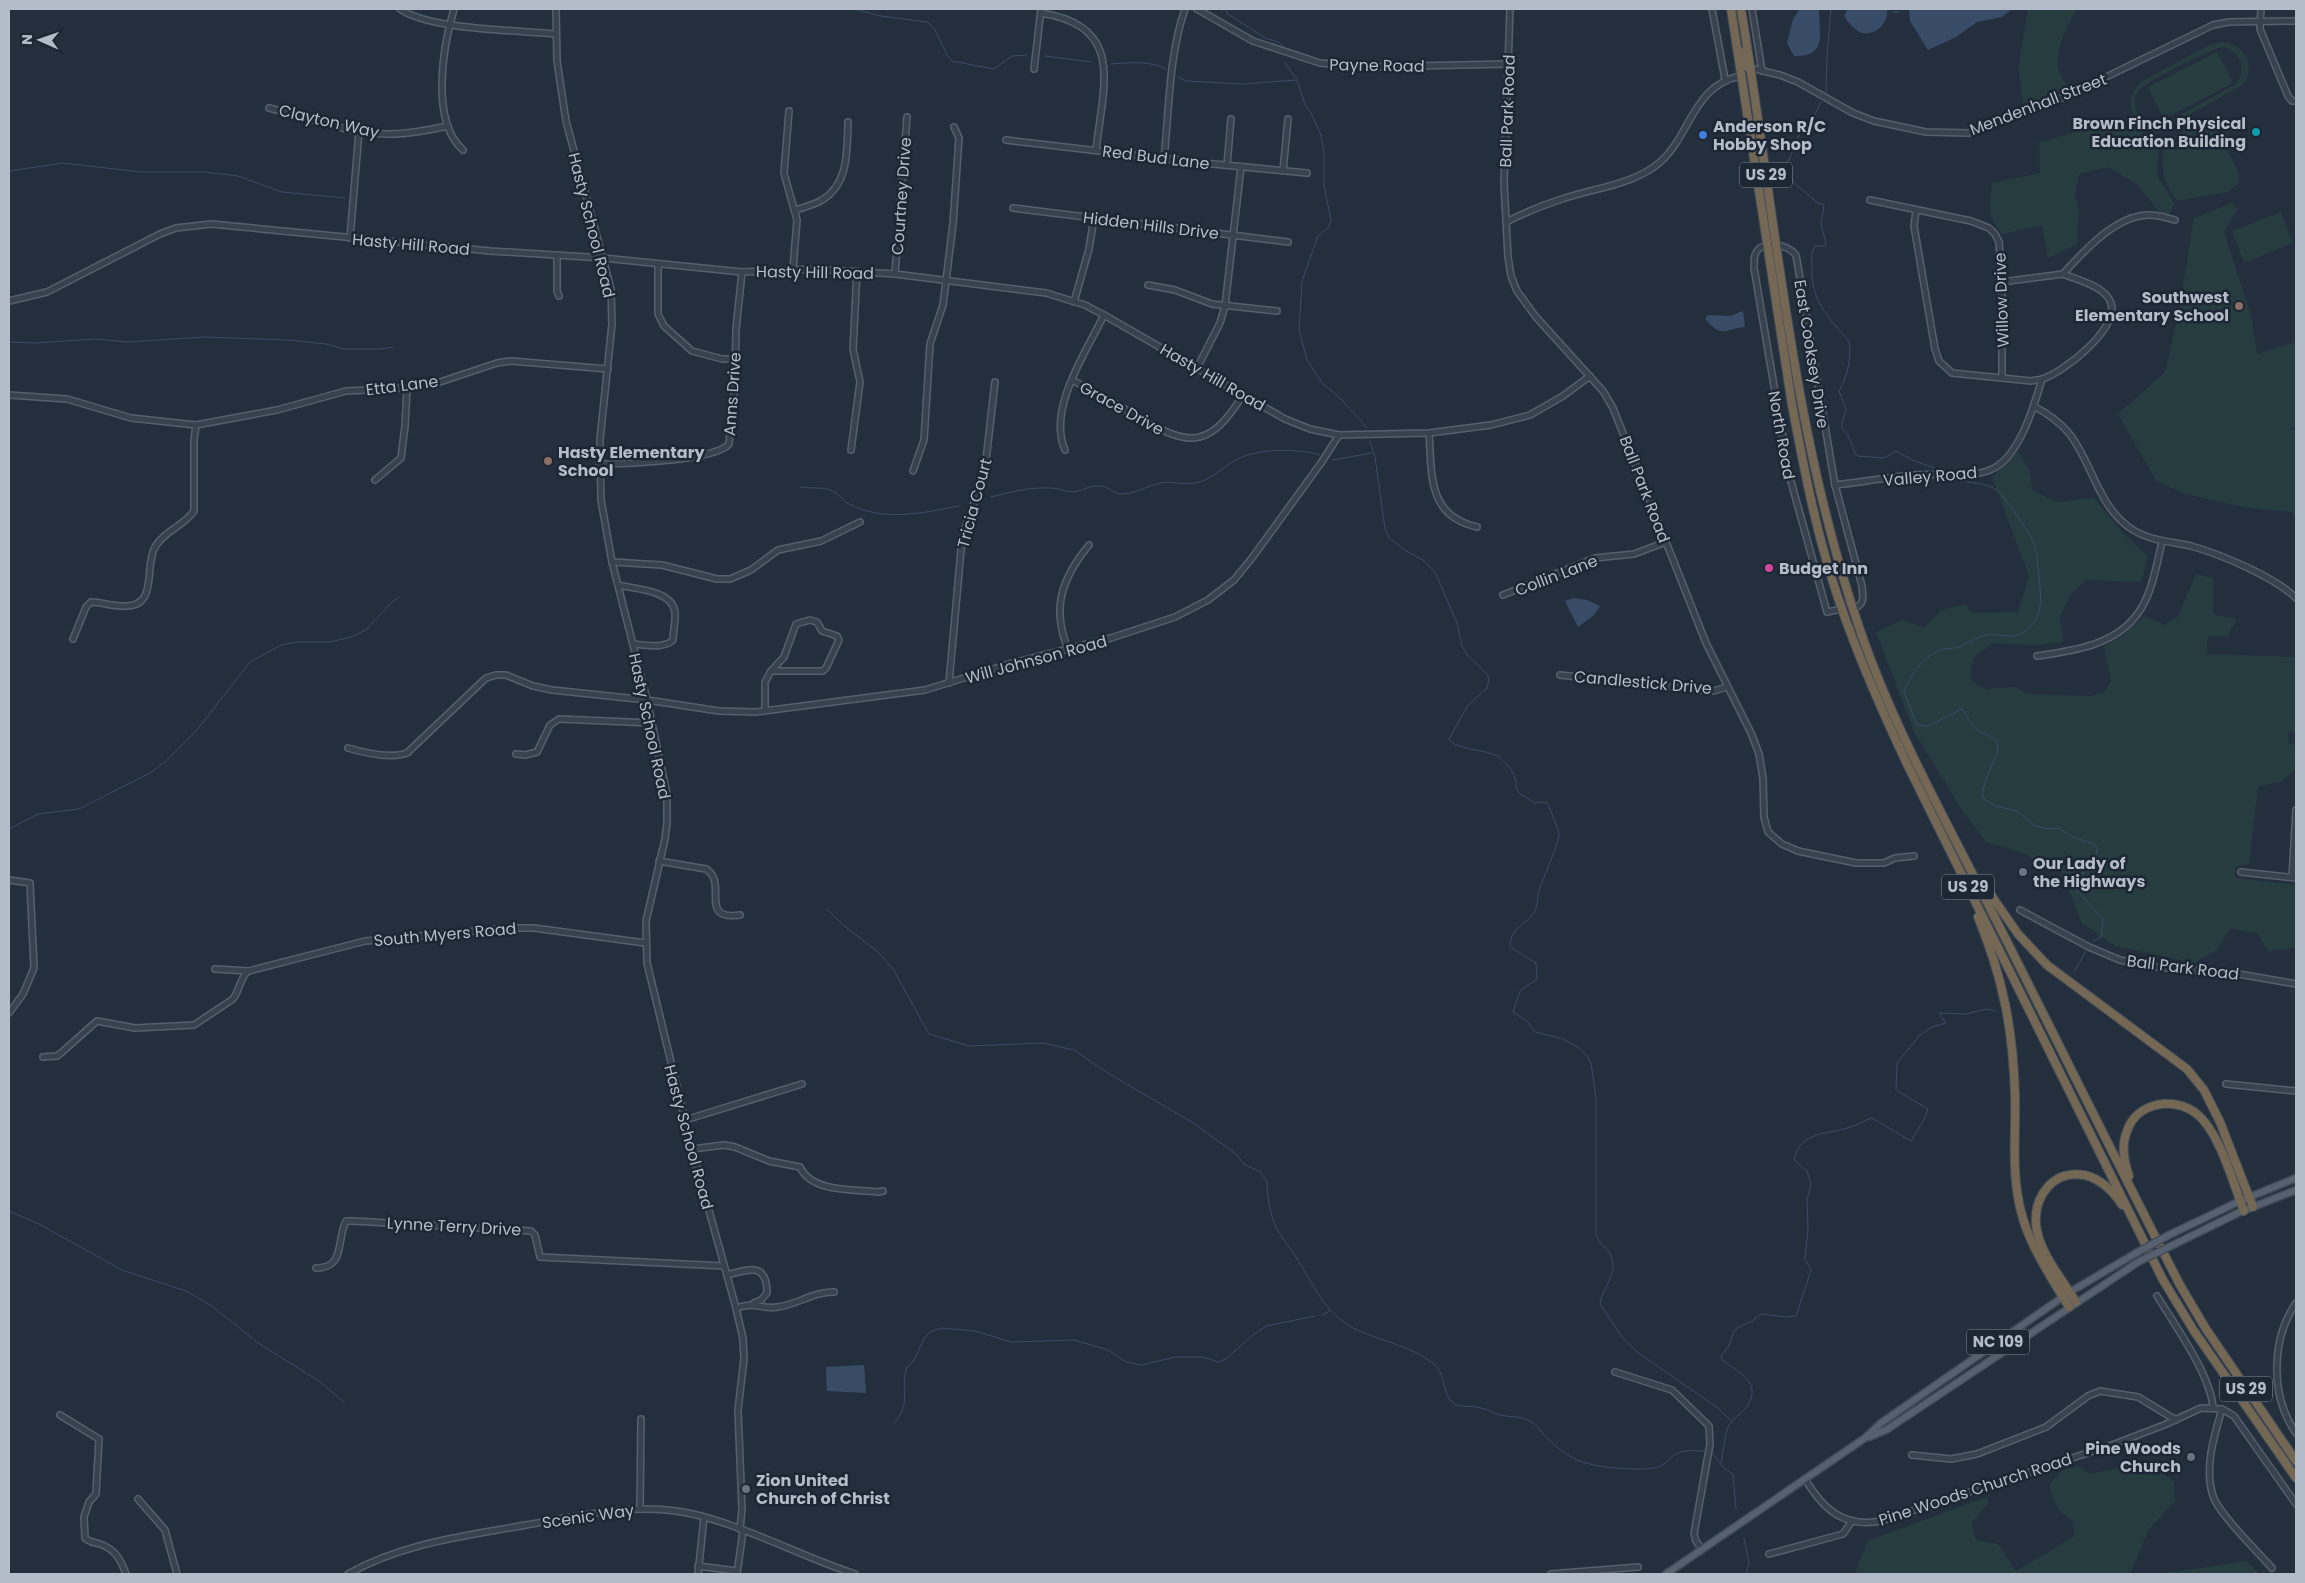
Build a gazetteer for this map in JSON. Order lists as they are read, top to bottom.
{
  "streets": {
    "highway": ["US 29"],
    "main road": ["NC 109"],
    "street": [
      "Payne Road",
      "Mendenhall Street",
      "Ball Park Road",
      "Clayton Way",
      "Red Bud Lane",
      "Courtney Drive",
      "Hasty School Road",
      "Hidden Hills Drive",
      "Hasty Hill Road",
      "Willow Drive",
      "East Cooksey Drive",
      "Etta Lane",
      "Anns Drive",
      "Grace Drive",
      "North Road",
      "Valley Road",
      "Tricia Court",
      "Collin Lane",
      "Will Johnson Road",
      "Candlestick Drive",
      "South Myers Road",
      "Lynne Terry Drive",
      "Pine Woods Church Road",
      "Scenic Way"
    ]
  },
  "crossings": [
    ["Payne Road", "Ball Park Road"],
    ["Mendenhall Street", "US 29"],
    ["Ball Park Road", "Hasty Hill Road"],
    ["Ball Park Road", "Collin Lane"],
    ["Ball Park Road", "Candlestick Drive"],
    ["US 29", "East Cooksey Drive"],
    ["US 29", "North Road"],
    ["Courtney Drive", "Hasty Hill Road"],
    ["Hasty School Road", "Hasty Hill Road"],
    ["Hasty School Road", "Etta Lane"],
    ["Hasty School Road", "Anns Drive"],
    ["Hasty School Road", "Will Johnson Road"],
    ["Hasty School Road", "South Myers Road"],
    ["Hasty School Road", "Lynne Terry Drive"],
    ["Hasty School Road", "Scenic Way"],
    ["Hasty Hill Road", "Anns Drive"],
    ["Hasty Hill Road", "Grace Drive"],
    ["Hasty Hill Road", "Will Johnson Road"],
    ["East Cooksey Drive", "North Road"],
    ["East Cooksey Drive", "Valley Road"],
    ["Tricia Court", "Will Johnson Road"],
    ["NC 109", "Pine Woods Church Road"]
  ],
  "places": [
    "Brown Finch Physical Education Building",
    "Anderson R/C Hobby Shop",
    "Southwest Elementary School",
    "Hasty Elementary School",
    "Budget Inn",
    "Our Lady of the Highways",
    "Pine Woods Church",
    "Zion United Church of Christ"
  ],
  "north": "left"
}
